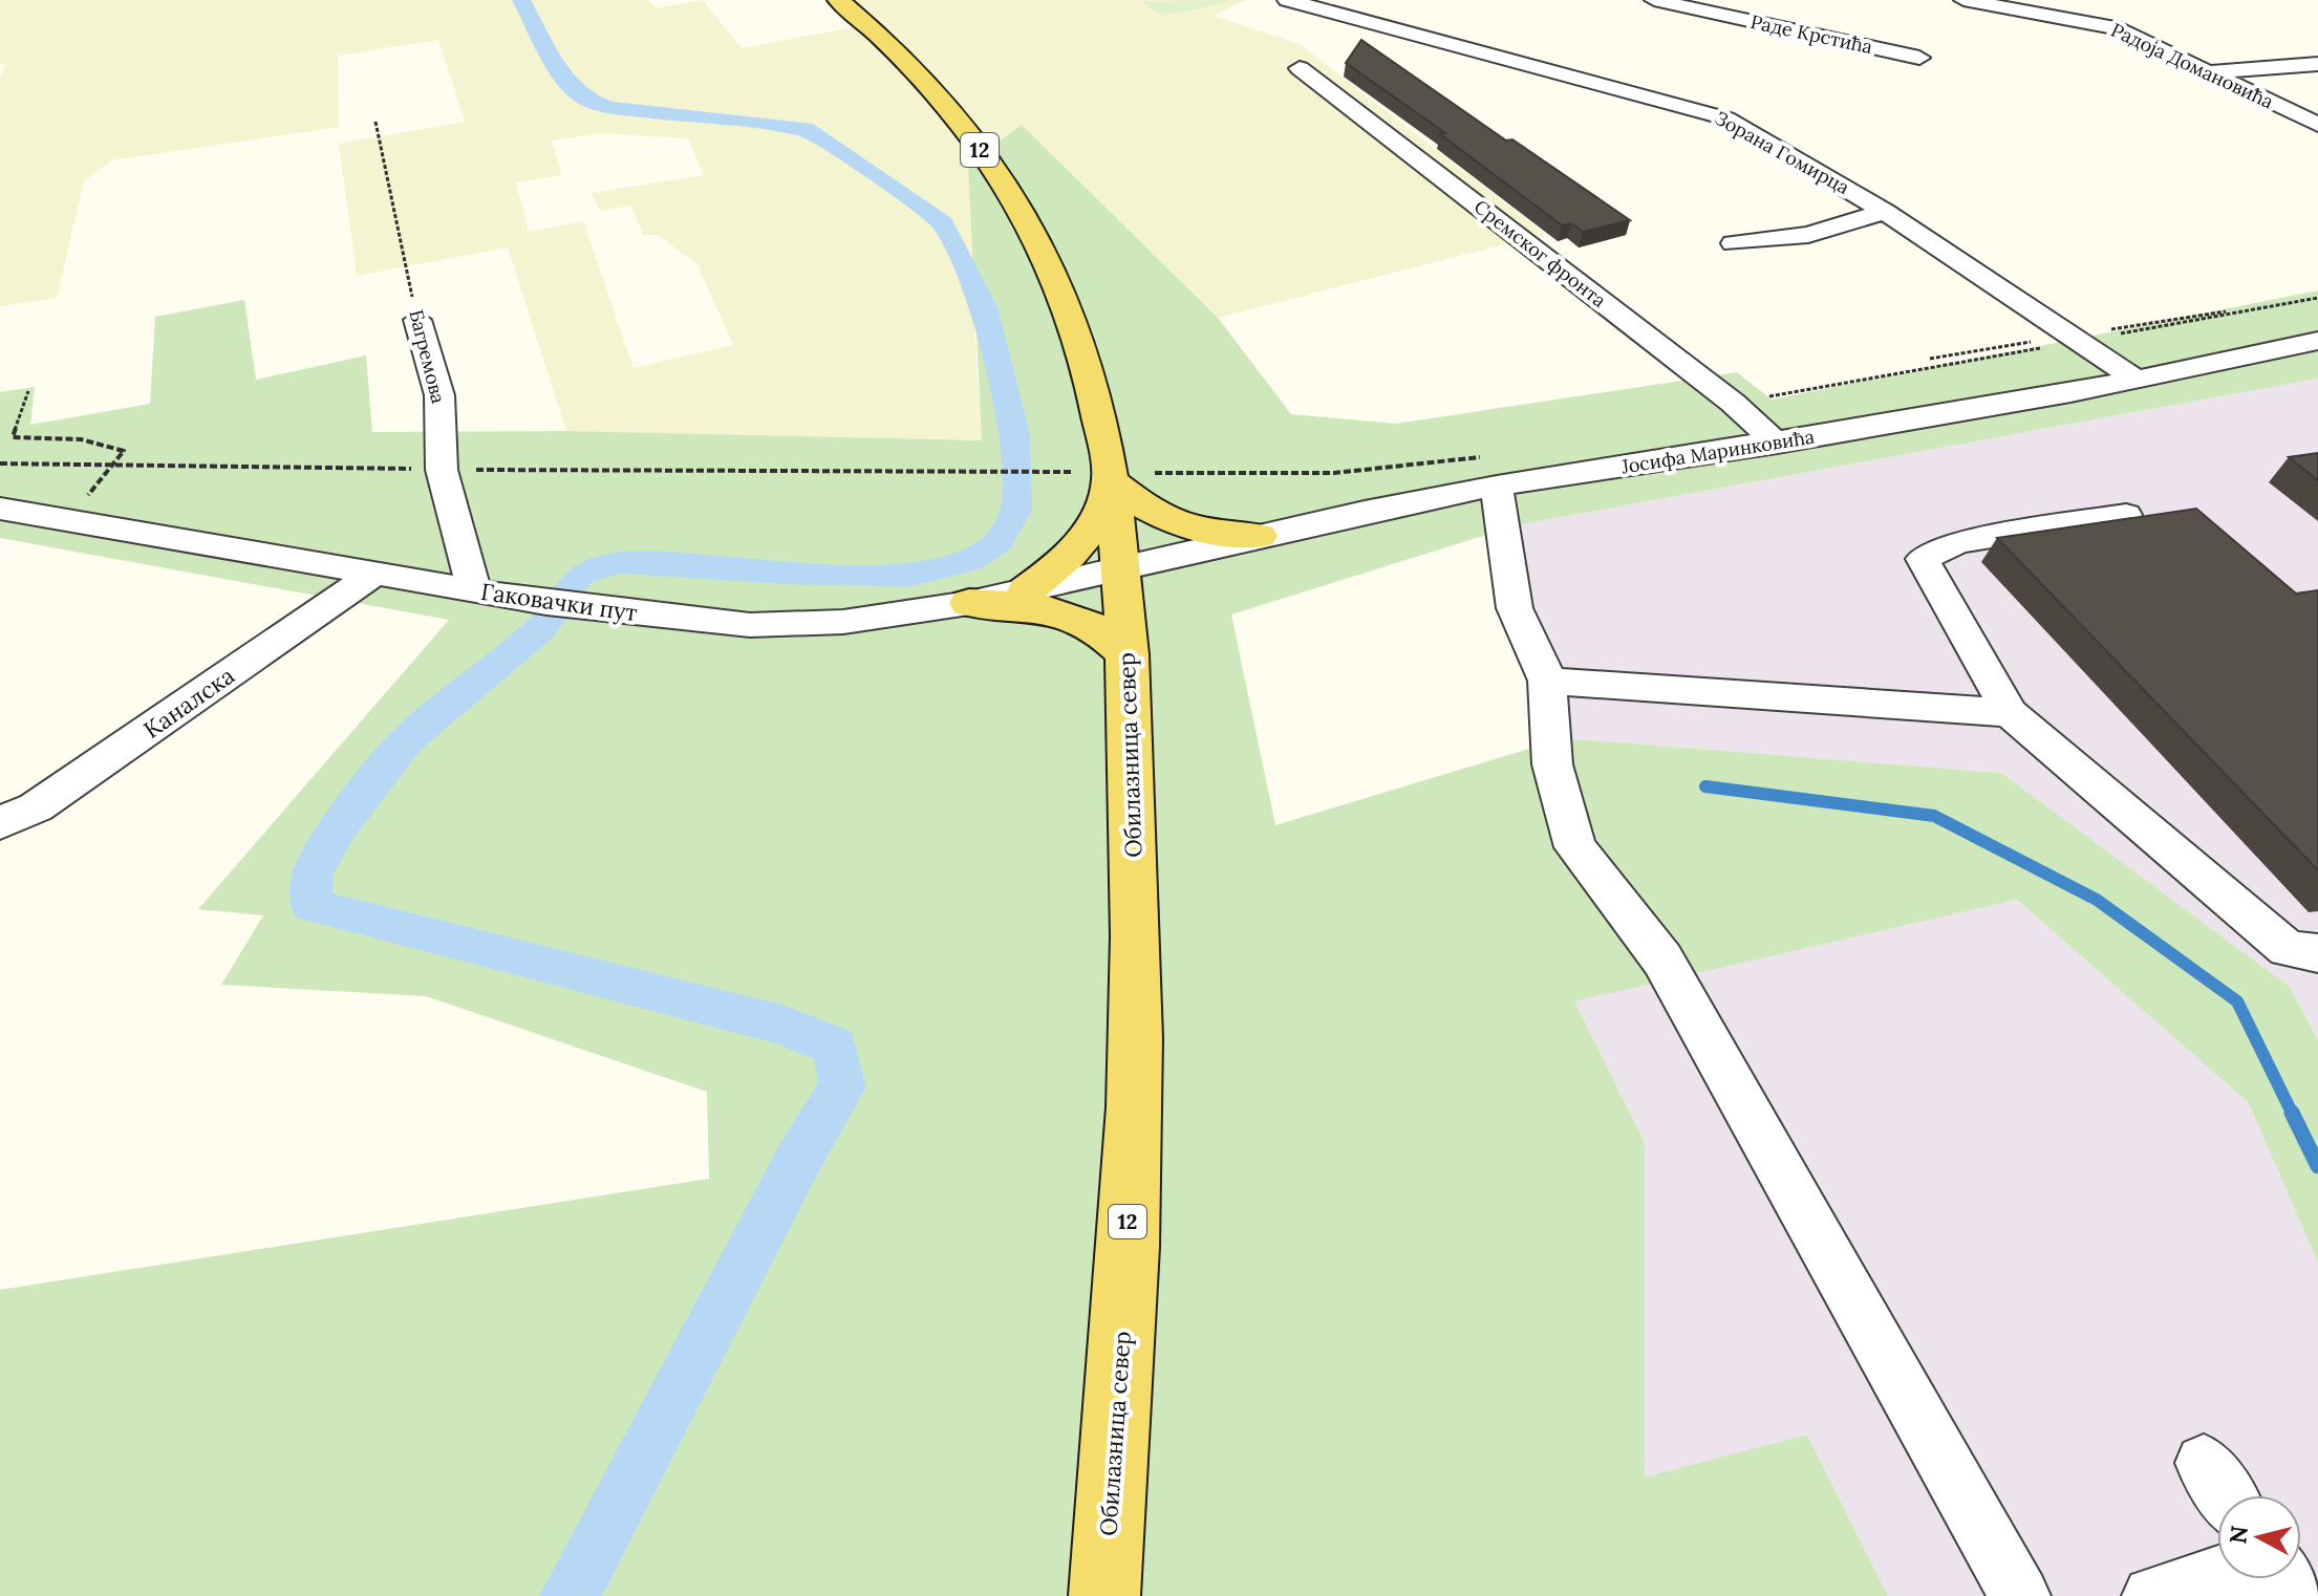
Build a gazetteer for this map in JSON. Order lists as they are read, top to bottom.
{
  "streets": {
    "main road": ["12", "Обилазница север"],
    "street": [
      "Раде Крстића",
      "Радоја Домановића",
      "Зорана Гомирца",
      "Сремског фронта",
      "Багремова",
      "Јосифа Маринковића",
      "Гаковачки пут",
      "Каналска"
    ]
  },
  "crossings": [
    ["Зорана Гомирца", "Јосифа Маринковића"],
    ["Сремског фронта", "Јосифа Маринковића"],
    ["Багремова", "Гаковачки пут"],
    ["Јосифа Маринковића", "Гаковачки пут"],
    ["Јосифа Маринковића", "Обилазница север"],
    ["Гаковачки пут", "Каналска"],
    ["Гаковачки пут", "Обилазница север"]
  ],
  "north": "left"
}
